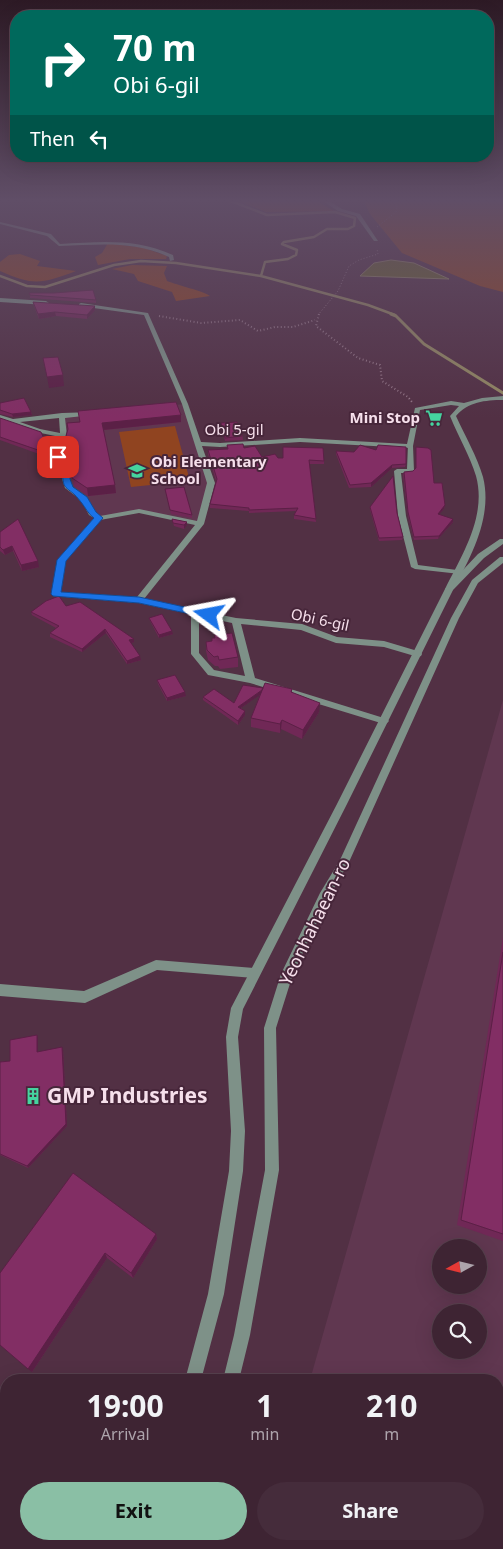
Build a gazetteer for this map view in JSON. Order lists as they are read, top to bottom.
{
  "streets": {
    "street": ["Obi 5-gil", "Obi 6-gil", "Yeonhahaean-ro"]
  },
  "crossings": [
    ["Obi 6-gil", "Yeonhahaean-ro"]
  ],
  "places": {
    "supermarket": ["Mini Stop"],
    "school or university": ["Obi Elementary School"],
    "building": ["GMP Industries"]
  },
  "north": "left",
  "page": {
    "turn": ["70 m", "Obi 6-gil"],
    "then": "Then",
    "eta": [
      "19:00",
      "Arrival",
      "1",
      "min",
      "210",
      "m"
    ],
    "buttons": ["Exit", "Share"]
  }
}
